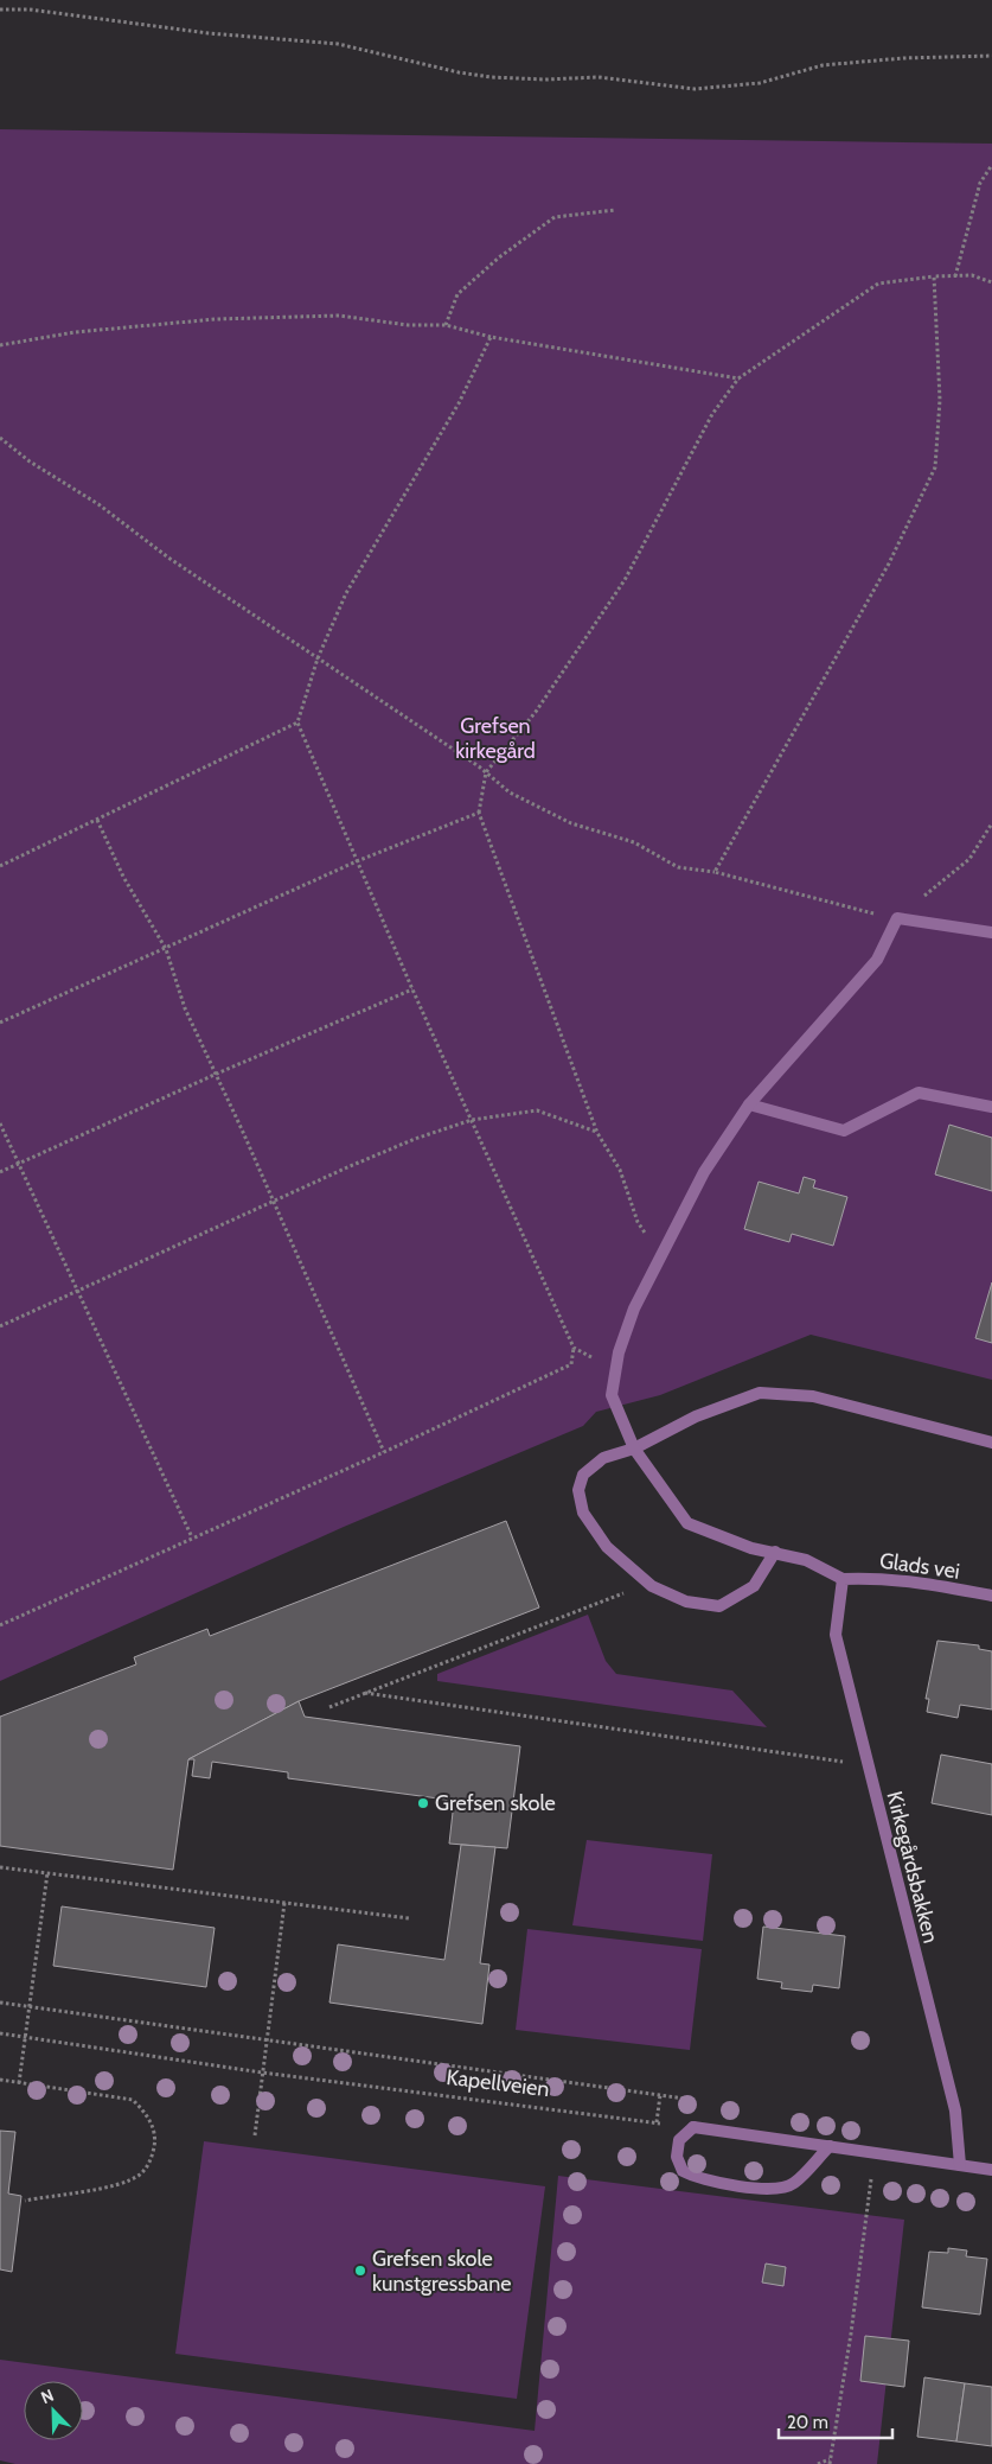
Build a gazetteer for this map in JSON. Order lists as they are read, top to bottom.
{
  "streets": {
    "street": ["Glads vei", "Kirkegårdsbakken"],
    "path": ["Kapellveien"]
  },
  "crossings": [
    ["Glads vei", "Kirkegårdsbakken"]
  ],
  "parks": ["Grefsen kirkegård"],
  "places": ["Grefsen skole", "Grefsen skole kunstgressbane"],
  "scale_bar": "20 m",
  "north": "top left"
}
